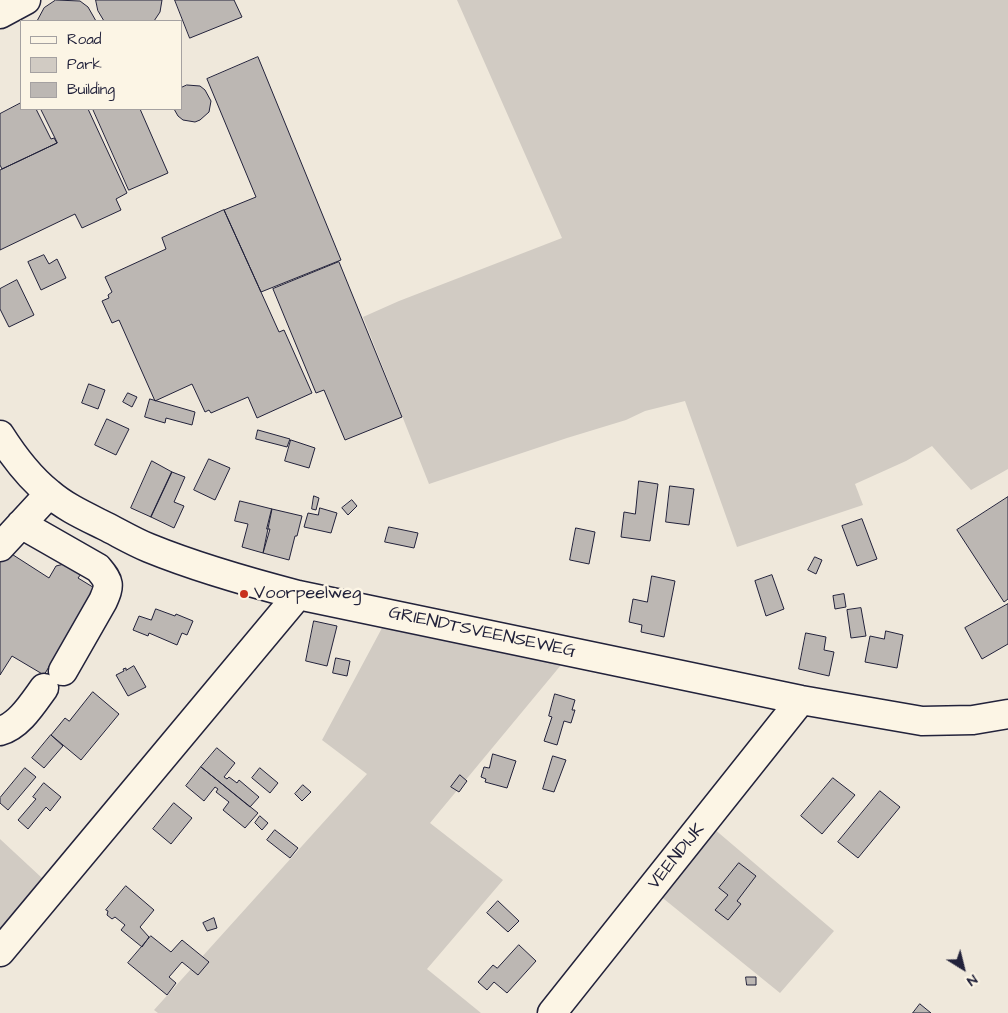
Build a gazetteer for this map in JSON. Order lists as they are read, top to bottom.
{
  "streets": {
    "street": ["GRIENDTSVEENSEWEG", "VEENDIJK"]
  },
  "crossings": [
    ["GRIENDTSVEENSEWEG", "VEENDIJK"]
  ],
  "places": ["Voorpeelweg"],
  "legend": ["Road", "Park", "Building"],
  "north": "bottom right"
}
